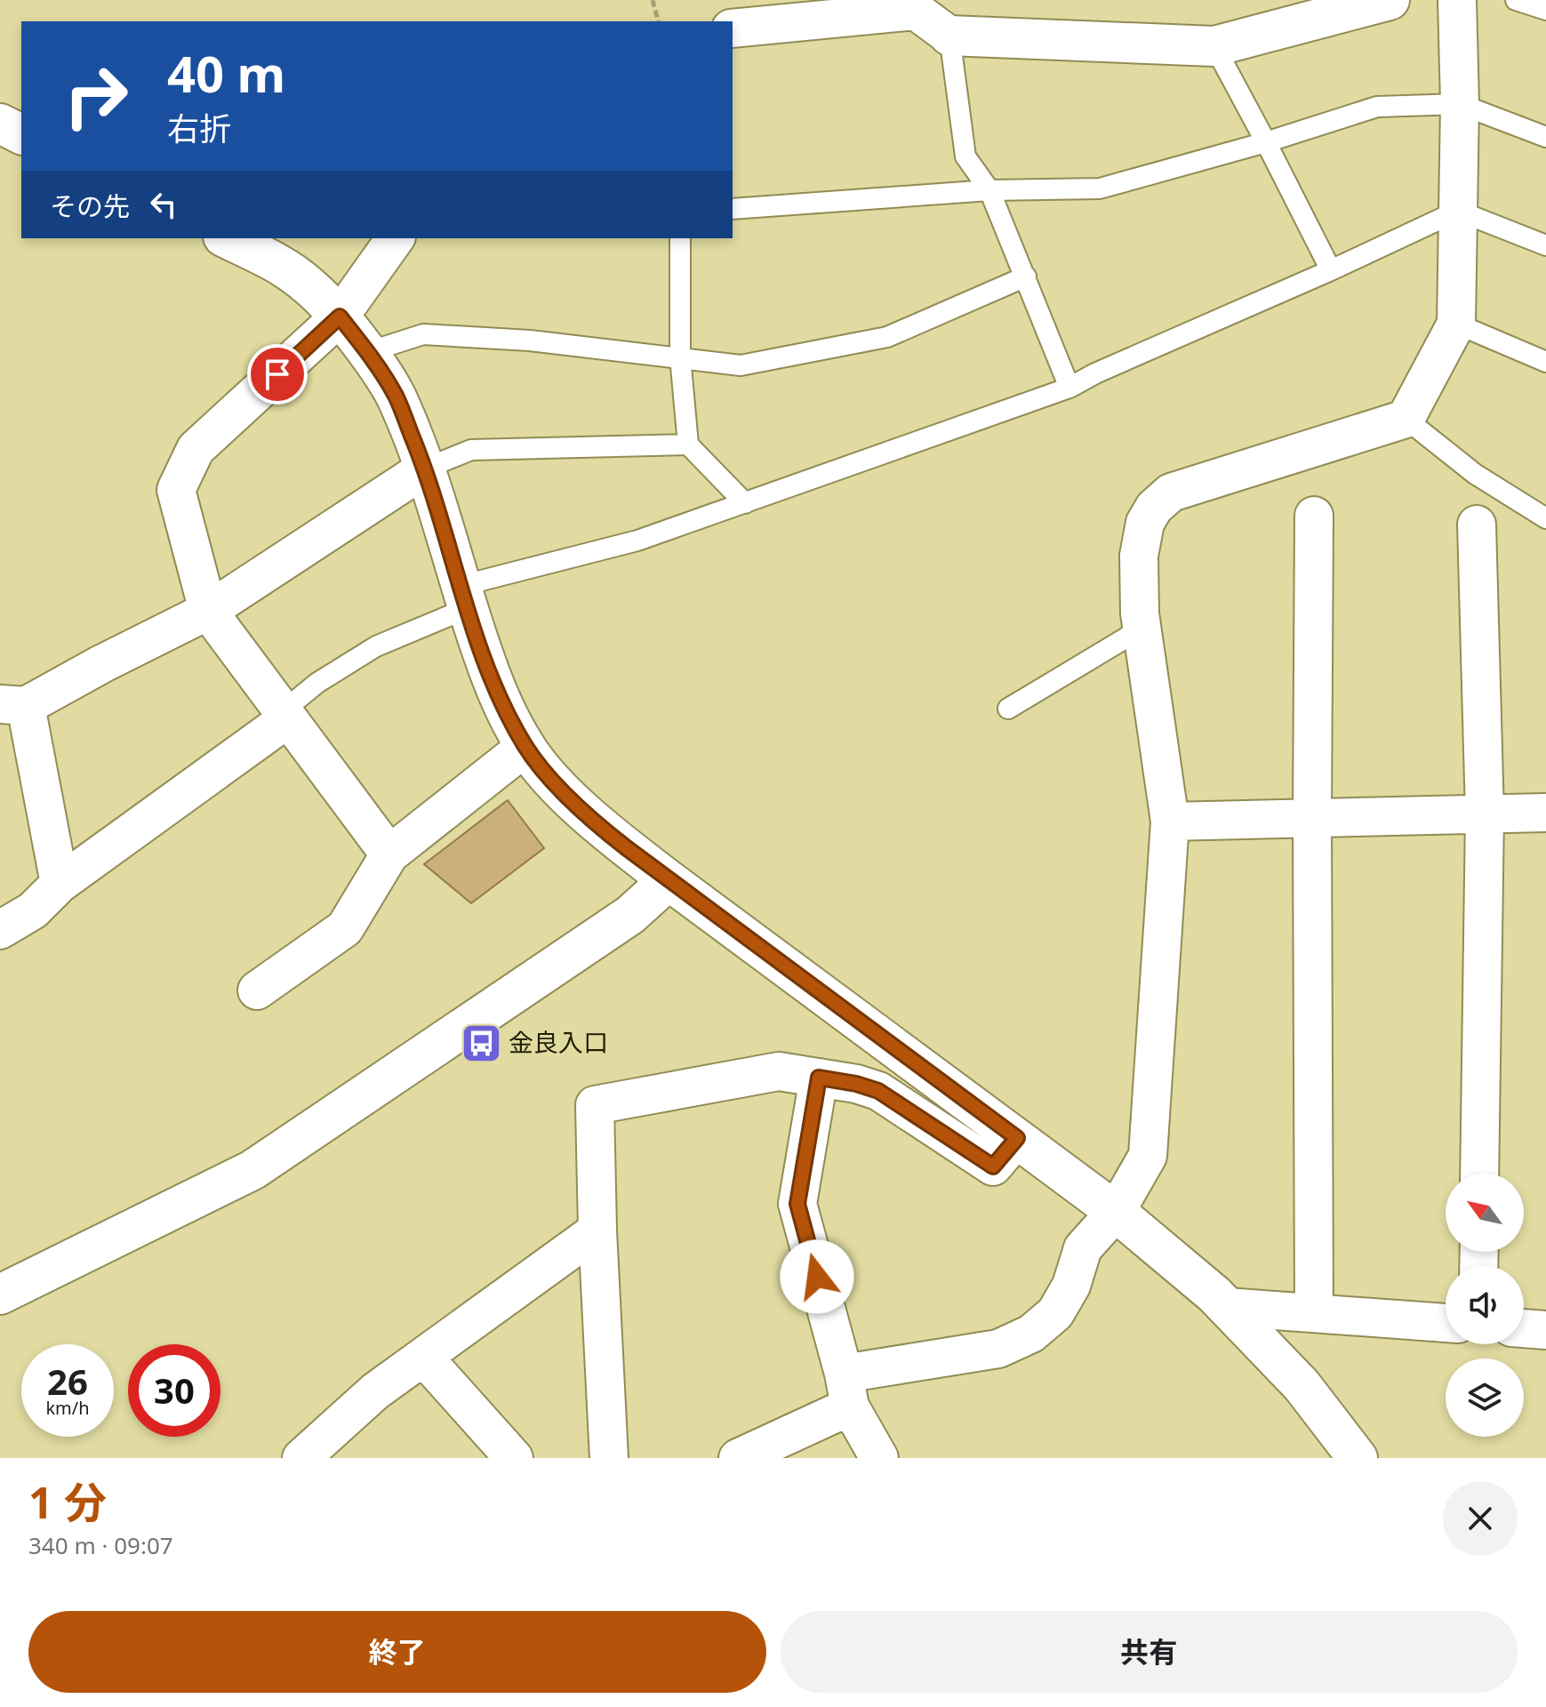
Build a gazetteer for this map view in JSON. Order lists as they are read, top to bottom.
{
  "places": {
    "bus stop": ["金良入口"]
  },
  "north": "top left",
  "page": {
    "turn": ["40 m", "右折"],
    "then": "その先",
    "speed": "26 km/h",
    "limit": "30",
    "heading": ["1 分", "340 m · 09:07"],
    "buttons": ["終了", "共有"]
  }
}
